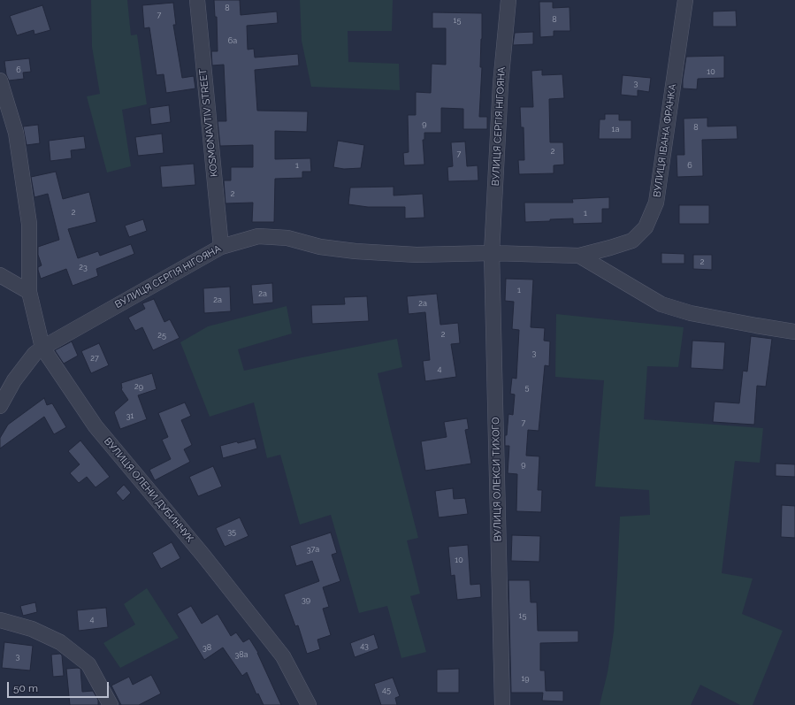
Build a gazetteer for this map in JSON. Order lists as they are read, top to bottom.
{
  "streets": {
    "street": [
      "KOSMONAVTIV STREET",
      "ВУЛИЦЯ СЕРГІЯ НІГОЯНА",
      "ВУЛИЦЯ ІВАНА ФРАНКА",
      "ВУЛИЦЯ ОЛЕКСИ ТИХОГО",
      "ВУЛИЦЯ ОЛЕНИ ДУБИНЧУК"
    ]
  },
  "crossings": [
    ["KOSMONAVTIV STREET", "ВУЛИЦЯ СЕРГІЯ НІГОЯНА"],
    ["ВУЛИЦЯ СЕРГІЯ НІГОЯНА", "ВУЛИЦЯ ІВАНА ФРАНКА"],
    ["ВУЛИЦЯ СЕРГІЯ НІГОЯНА", "ВУЛИЦЯ ОЛЕКСИ ТИХОГО"],
    ["ВУЛИЦЯ СЕРГІЯ НІГОЯНА", "ВУЛИЦЯ ОЛЕНИ ДУБИНЧУК"]
  ],
  "house_numbers": [
    "8",
    "7",
    "8",
    "15",
    "6а",
    "6",
    "10",
    "3",
    "9",
    "8",
    "1а",
    "2",
    "7",
    "1",
    "6",
    "2",
    "2",
    "1",
    "2",
    "23",
    "1",
    "2а",
    "2а",
    "2а",
    "2",
    "25",
    "3",
    "27",
    "4",
    "29",
    "5",
    "31",
    "7",
    "9",
    "35",
    "37а",
    "10",
    "39",
    "15",
    "4",
    "43",
    "38",
    "38а",
    "3",
    "19",
    "45"
  ],
  "scale_bar": "50 m"
}
